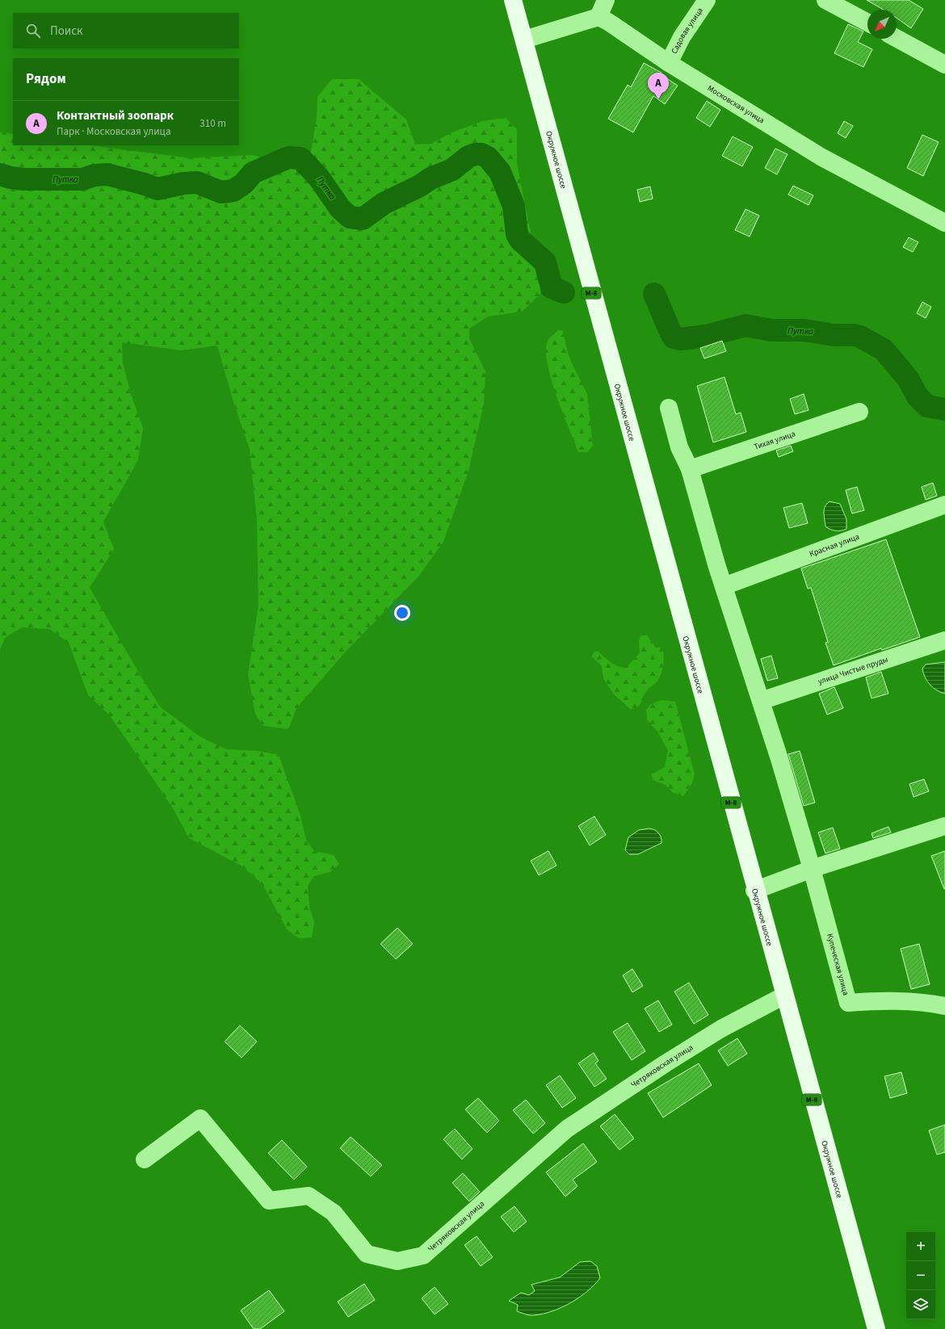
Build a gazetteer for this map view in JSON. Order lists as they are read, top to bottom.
{
  "streets": {
    "main road": ["Окружное шоссе", "М-8"],
    "street": [
      "Садовая улица",
      "Московская улица",
      "Тихая улица",
      "Красная улица",
      "улица Чистые пруды",
      "Купеческая улица",
      "Четряковская улица"
    ]
  },
  "crossings": [
    ["Садовая улица", "Московская улица"],
    ["Окружное шоссе", "Четряковская улица"]
  ],
  "water": ["Путка"],
  "north": "bottom left",
  "page": {
    "search": "Поиск",
    "heading": "Рядом",
    "pins": "A",
    "list": [
      {
        "mark": "A",
        "name": "Контактный зоопарк",
        "note": "Парк · Московская улица",
        "value": "310 m"
      }
    ],
    "map_buttons": ["+", "−"]
  }
}
